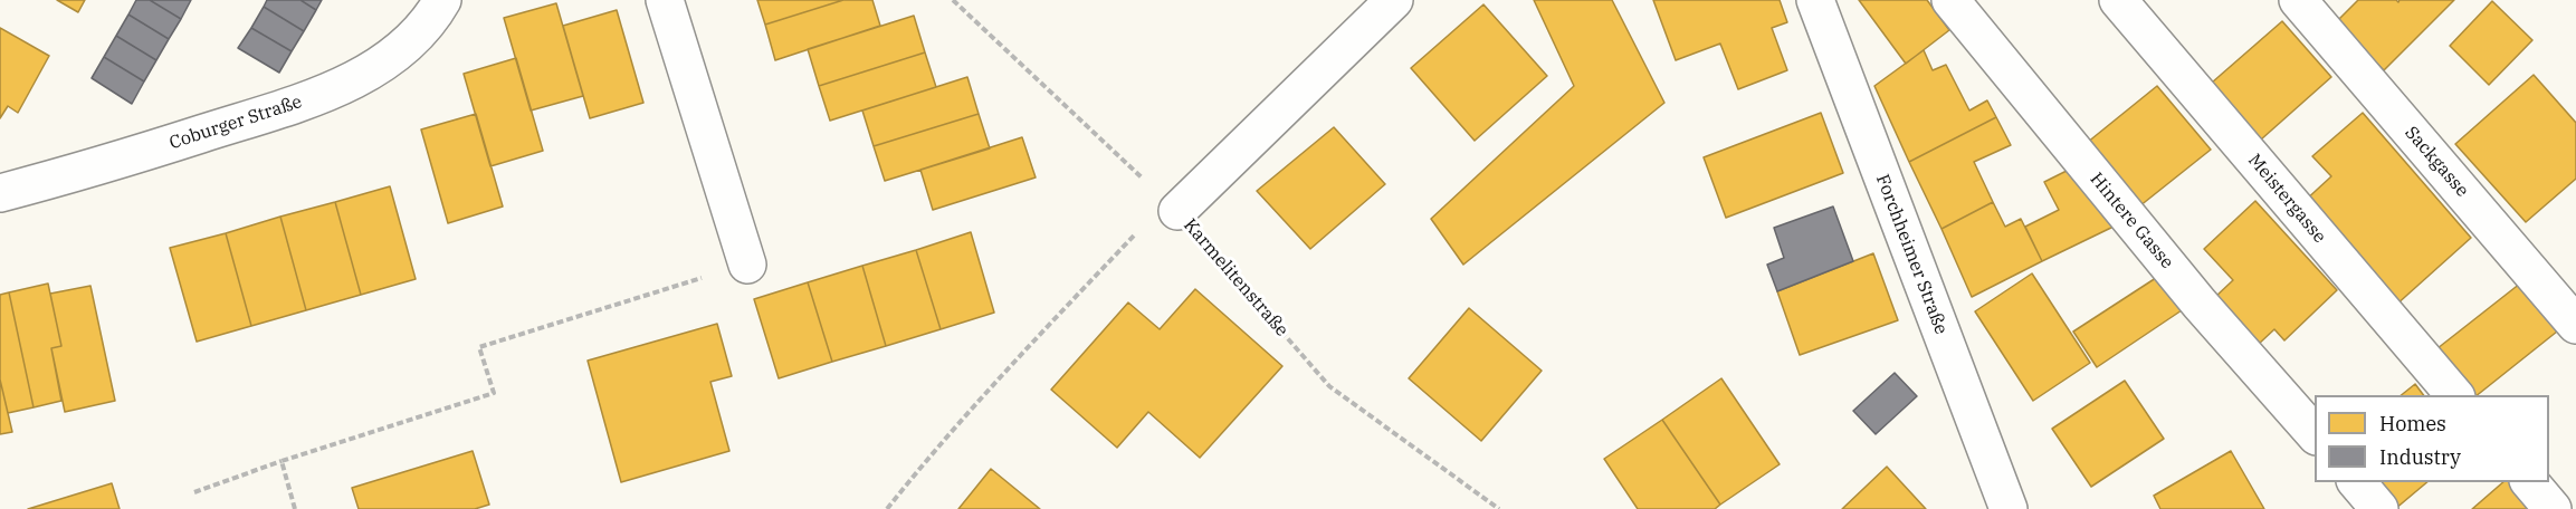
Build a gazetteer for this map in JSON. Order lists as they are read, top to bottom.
{
  "streets": {
    "street": [
      "Coburger Straße",
      "Sackgasse",
      "Meistergasse",
      "Hintere Gasse",
      "Forchheimer Straße",
      "Karmelitenstraße"
    ]
  },
  "legend": ["Homes", "Industry"]
}
